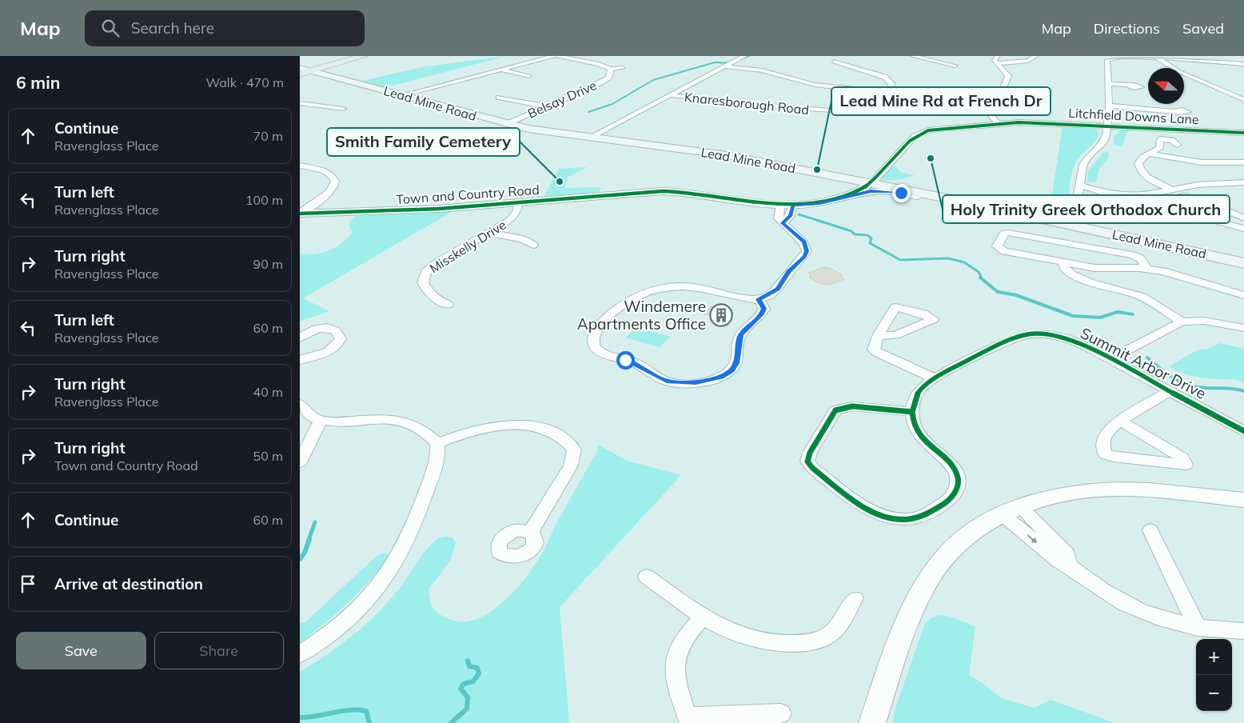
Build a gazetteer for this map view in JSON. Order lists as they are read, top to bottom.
{
  "streets": {
    "main road": ["Lead Mine Road"],
    "street": [
      "Belsay Drive",
      "Knaresborough Road",
      "Litchfield Downs Lane",
      "Town and Country Road",
      "Misskelly Drive",
      "Summit Arbor Drive"
    ]
  },
  "crossings": [
    ["Belsay Drive", "Lead Mine Road"],
    ["Lead Mine Road", "Litchfield Downs Lane"],
    ["Lead Mine Road", "Town and Country Road"],
    ["Litchfield Downs Lane", "Town and Country Road"],
    ["Town and Country Road", "Misskelly Drive"]
  ],
  "places": {
    "other": ["Holy Trinity Greek Orthodox Church", "Lead Mine Rd at French Dr", "Smith Family Cemetery"],
    "building": ["Windemere Apartments Office"]
  },
  "north": "left",
  "page": {
    "header": "Map",
    "search": "Search here",
    "nav": ["Map", "Directions", "Saved"],
    "heading": ["6 min", "Walk · 470 m"],
    "list": [
      ["Continue", "Ravenglass Place", "70 m"],
      ["Turn left", "Ravenglass Place", "100 m"],
      ["Turn right", "Ravenglass Place", "90 m"],
      ["Turn left", "Ravenglass Place", "60 m"],
      ["Turn right", "Ravenglass Place", "40 m"],
      ["Turn right", "Town and Country Road", "50 m"],
      ["Continue", "60 m"],
      "Arrive at destination"
    ],
    "buttons": ["Save", "Share"],
    "map_buttons": ["+", "−"]
  }
}
